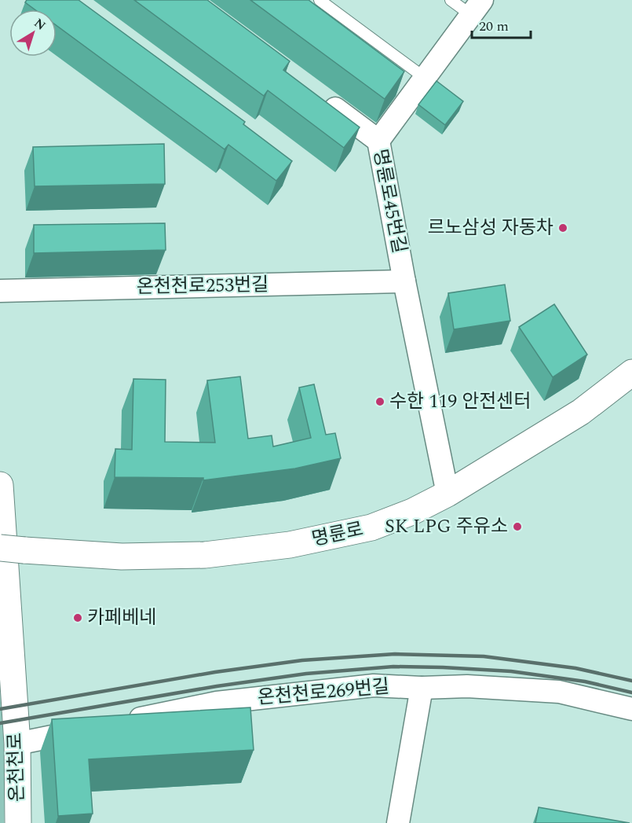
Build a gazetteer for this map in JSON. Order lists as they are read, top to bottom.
{
  "streets": {
    "main road": ["명륜로", "온천천로"],
    "street": ["명륜로45번길", "온천천로253번길", "온천천로269번길"]
  },
  "crossings": [
    ["명륜로45번길", "온천천로253번길"],
    ["명륜로45번길", "명륜로"],
    ["온천천로269번길", "온천천로"]
  ],
  "places": [
    "르노삼성 자동차",
    "수한 119 안전센터",
    "SK LPG 주유소",
    "카페베네"
  ],
  "scale_bar": "20 m",
  "north": "top right"
}
